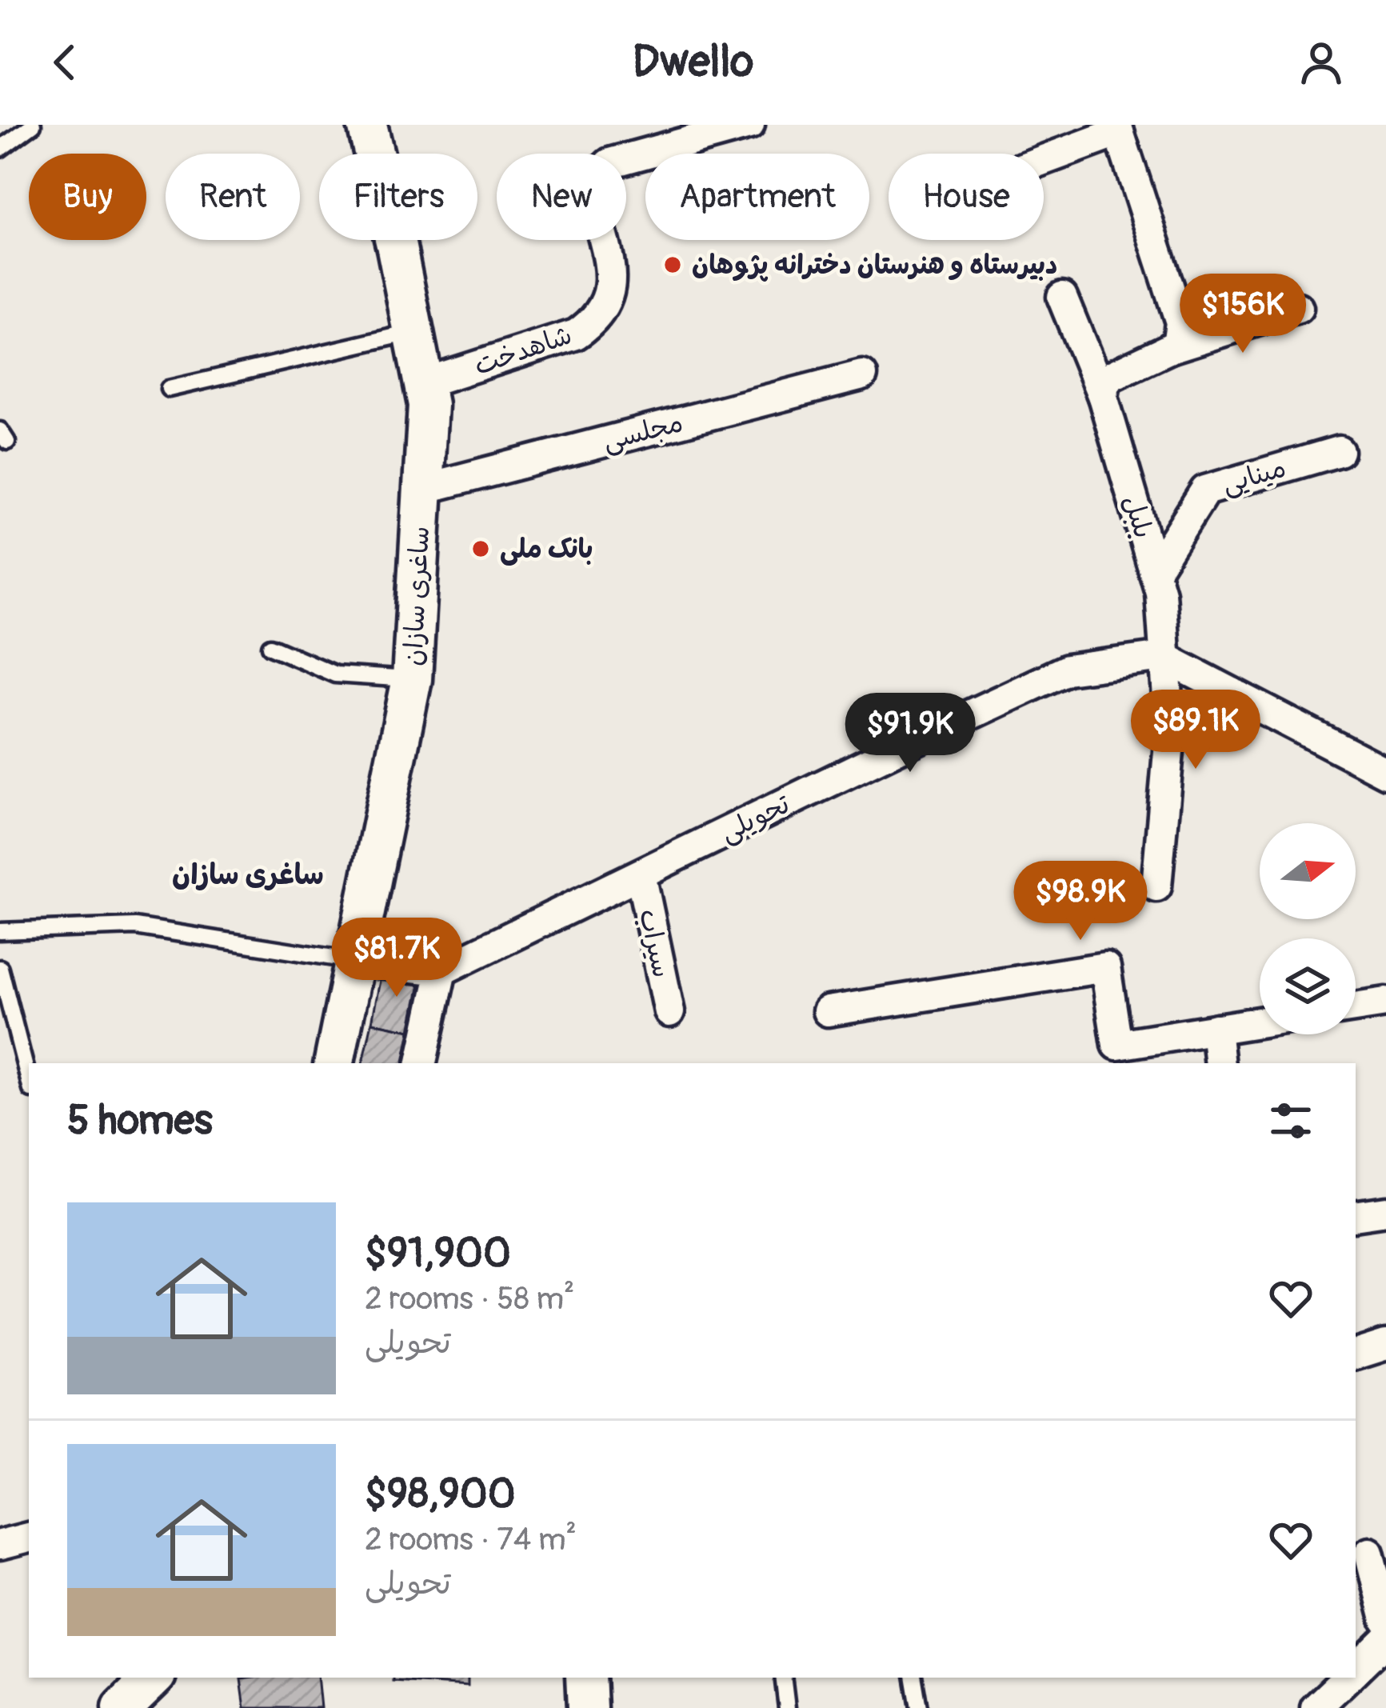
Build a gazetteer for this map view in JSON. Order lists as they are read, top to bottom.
{
  "streets": {
    "street": [
      "شاهدخت",
      "مجلسی",
      "مینایی",
      "بلبل",
      "ساغری سازان",
      "تحویلی",
      "سیراب"
    ]
  },
  "crossings": [
    ["شاهدخت", "ساغری سازان"],
    ["مجلسی", "ساغری سازان"],
    ["مینایی", "بلبل"],
    ["بلبل", "تحویلی"],
    ["تحویلی", "سیراب"]
  ],
  "districts": ["ساغری سازان"],
  "places": ["دبیرستاه و هنرستان دخترانه پژوهان", "بانک ملی"],
  "north": "right",
  "page": {
    "header": "Dwello",
    "chip": [
      "Buy",
      "Rent",
      "Filters",
      "New",
      "Apartment",
      "House"
    ],
    "price": [
      "$156K",
      "$89.1K",
      "$91.9K",
      "$98.9K",
      "$81.7K"
    ],
    "heading": "5 homes",
    "list": [
      {
        "name": "$91,900",
        "note": "2 rooms · 58 m² · تحویلی"
      },
      {
        "name": "$98,900",
        "note": "2 rooms · 74 m² · تحویلی"
      }
    ]
  }
}
